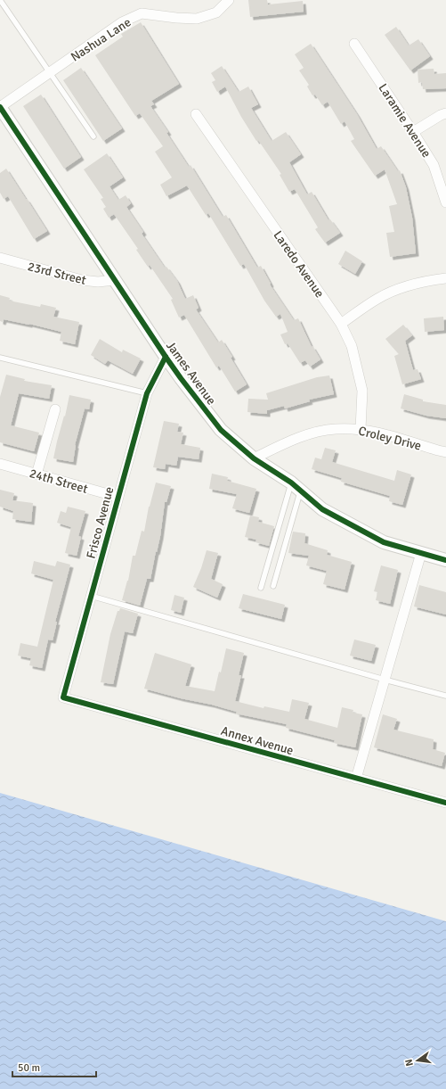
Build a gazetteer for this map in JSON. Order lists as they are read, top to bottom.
{
  "streets": {
    "street": [
      "Nashua Lane",
      "Laramie Avenue",
      "Laredo Avenue",
      "23rd Street",
      "James Avenue",
      "Croley Drive",
      "24th Street",
      "Frisco Avenue",
      "Annex Avenue"
    ]
  },
  "crossings": [
    ["Nashua Lane", "James Avenue"],
    ["Laredo Avenue", "Croley Drive"],
    ["23rd Street", "James Avenue"],
    ["James Avenue", "Croley Drive"],
    ["James Avenue", "Frisco Avenue"],
    ["24th Street", "Frisco Avenue"],
    ["Frisco Avenue", "Annex Avenue"]
  ],
  "scale_bar": "50 m",
  "north": "left"
}
